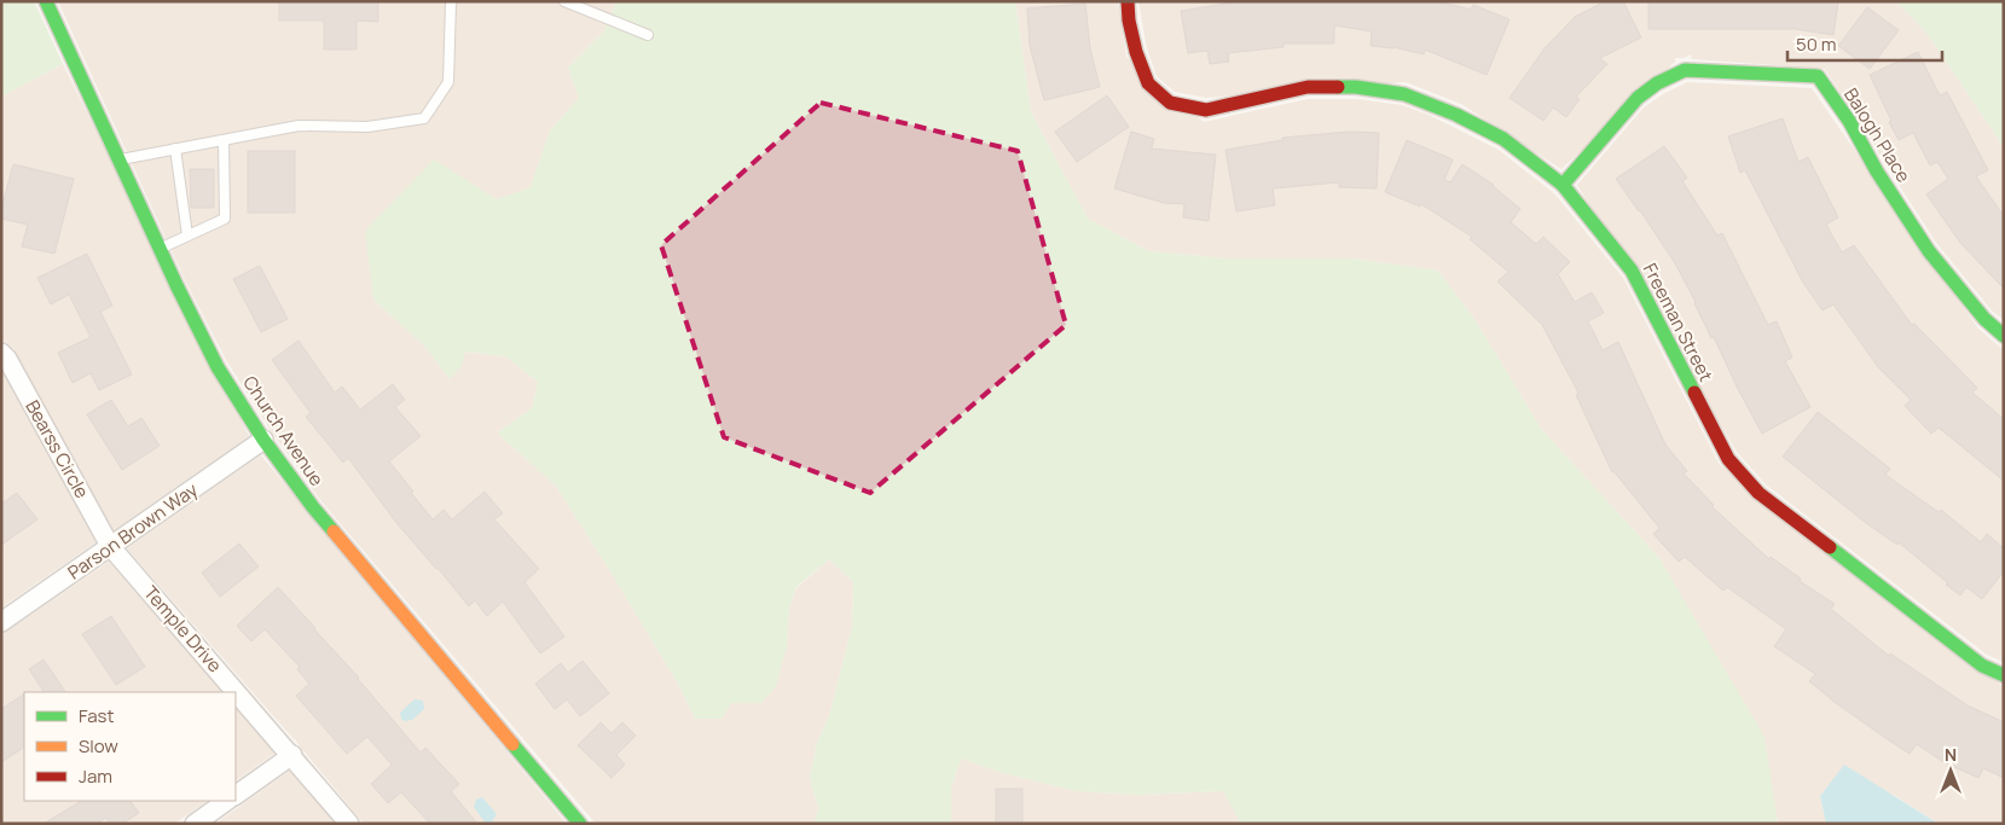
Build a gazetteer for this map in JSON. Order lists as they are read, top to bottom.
{
  "streets": {
    "street": [
      "Balogh Place",
      "Freeman Street",
      "Church Avenue",
      "Bearss Circle",
      "Parson Brown Way",
      "Temple Drive"
    ]
  },
  "crossings": [
    ["Balogh Place", "Freeman Street"],
    ["Church Avenue", "Parson Brown Way"],
    ["Bearss Circle", "Parson Brown Way"],
    ["Bearss Circle", "Temple Drive"],
    ["Parson Brown Way", "Temple Drive"]
  ],
  "legend": ["Fast", "Slow", "Jam"],
  "scale_bar": "50 m",
  "north": "top"
}
